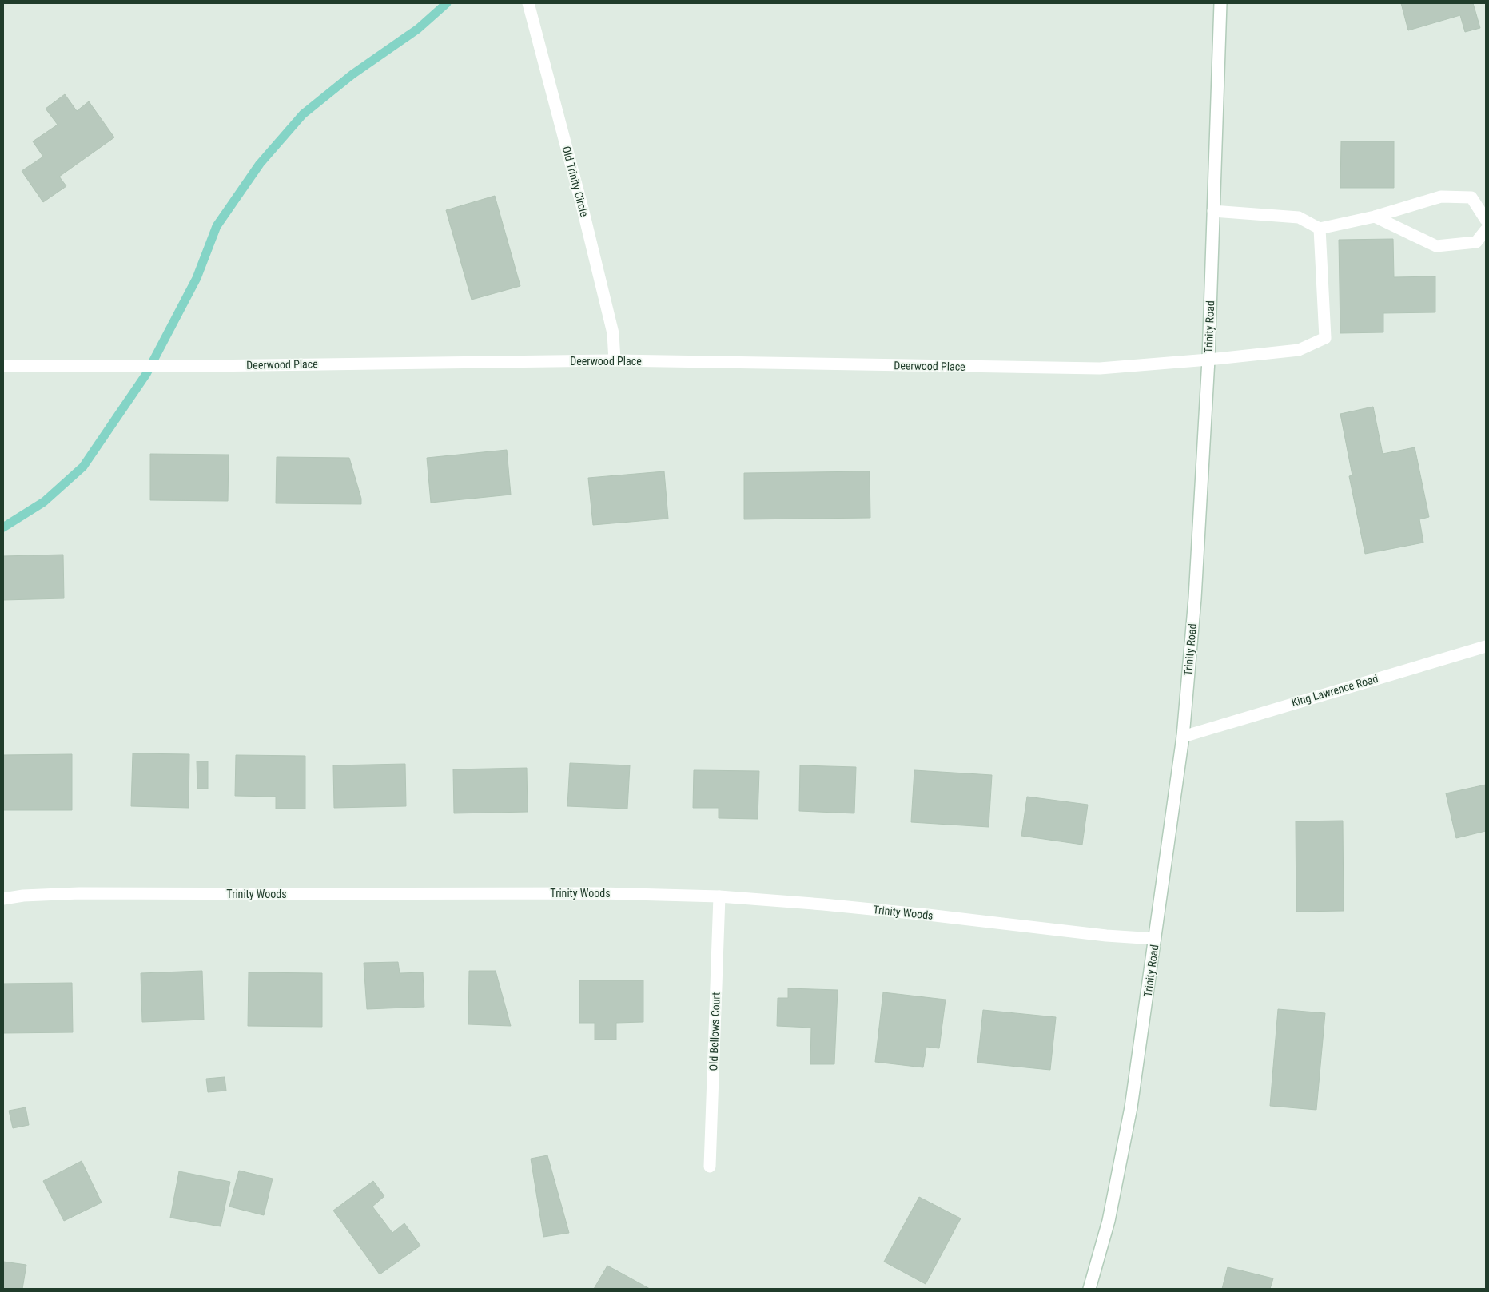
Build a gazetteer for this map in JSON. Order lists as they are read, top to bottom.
{
  "streets": {
    "street": [
      "Old Trinity Circle",
      "Trinity Road",
      "Deerwood Place",
      "King Lawrence Road",
      "Trinity Woods",
      "Old Bellows Court"
    ]
  },
  "crossings": [
    ["Old Trinity Circle", "Deerwood Place"],
    ["Trinity Road", "Deerwood Place"],
    ["Trinity Road", "King Lawrence Road"],
    ["Trinity Road", "Trinity Woods"],
    ["Trinity Woods", "Old Bellows Court"]
  ]
}
